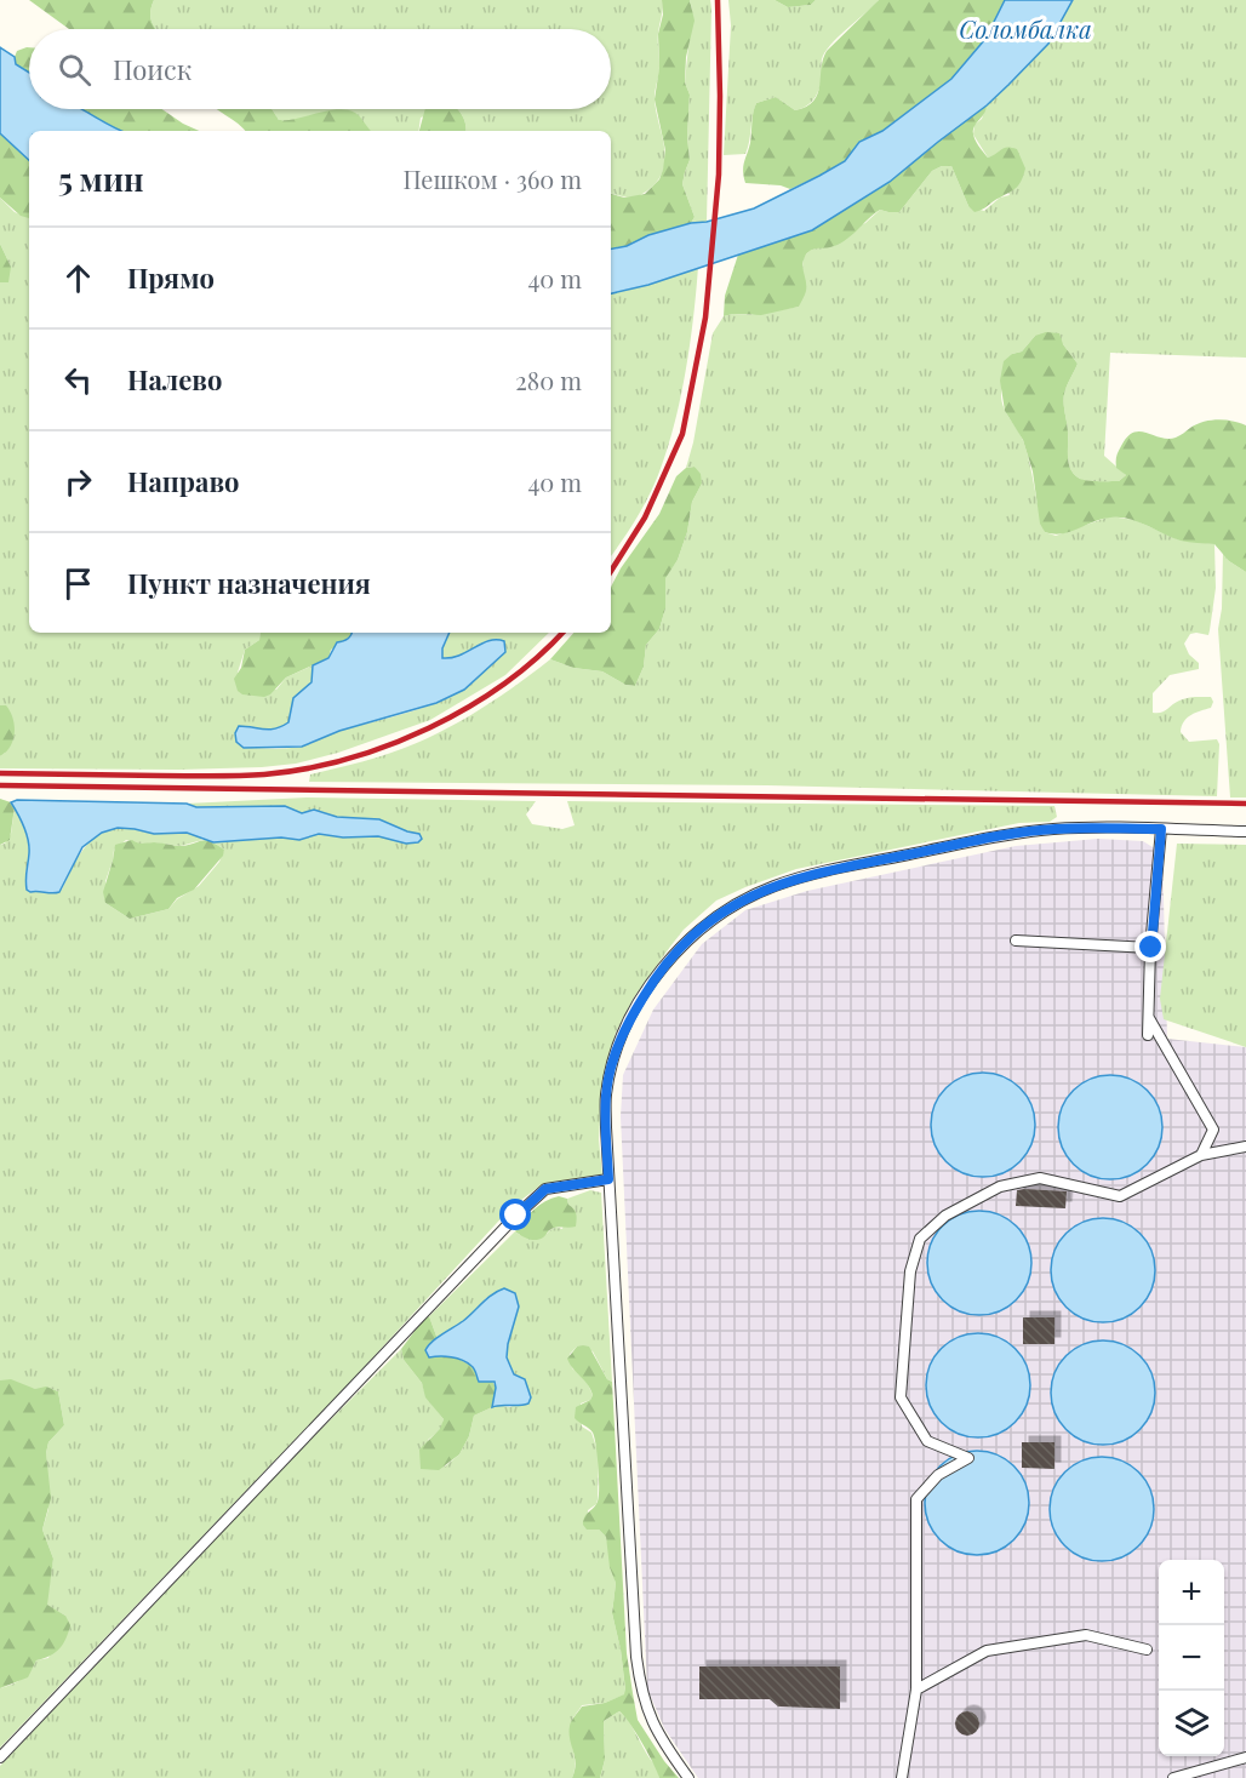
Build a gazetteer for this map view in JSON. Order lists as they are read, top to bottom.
{
  "water": ["Соломбалка"],
  "page": {
    "search": "Поиск",
    "heading": ["5 мин", "Пешком · 360 m"],
    "list": [
      ["Прямо", "40 m"],
      ["Налево", "280 m"],
      ["Направо", "40 m"],
      "Пункт назначения"
    ],
    "map_buttons": ["+", "−"]
  }
}
